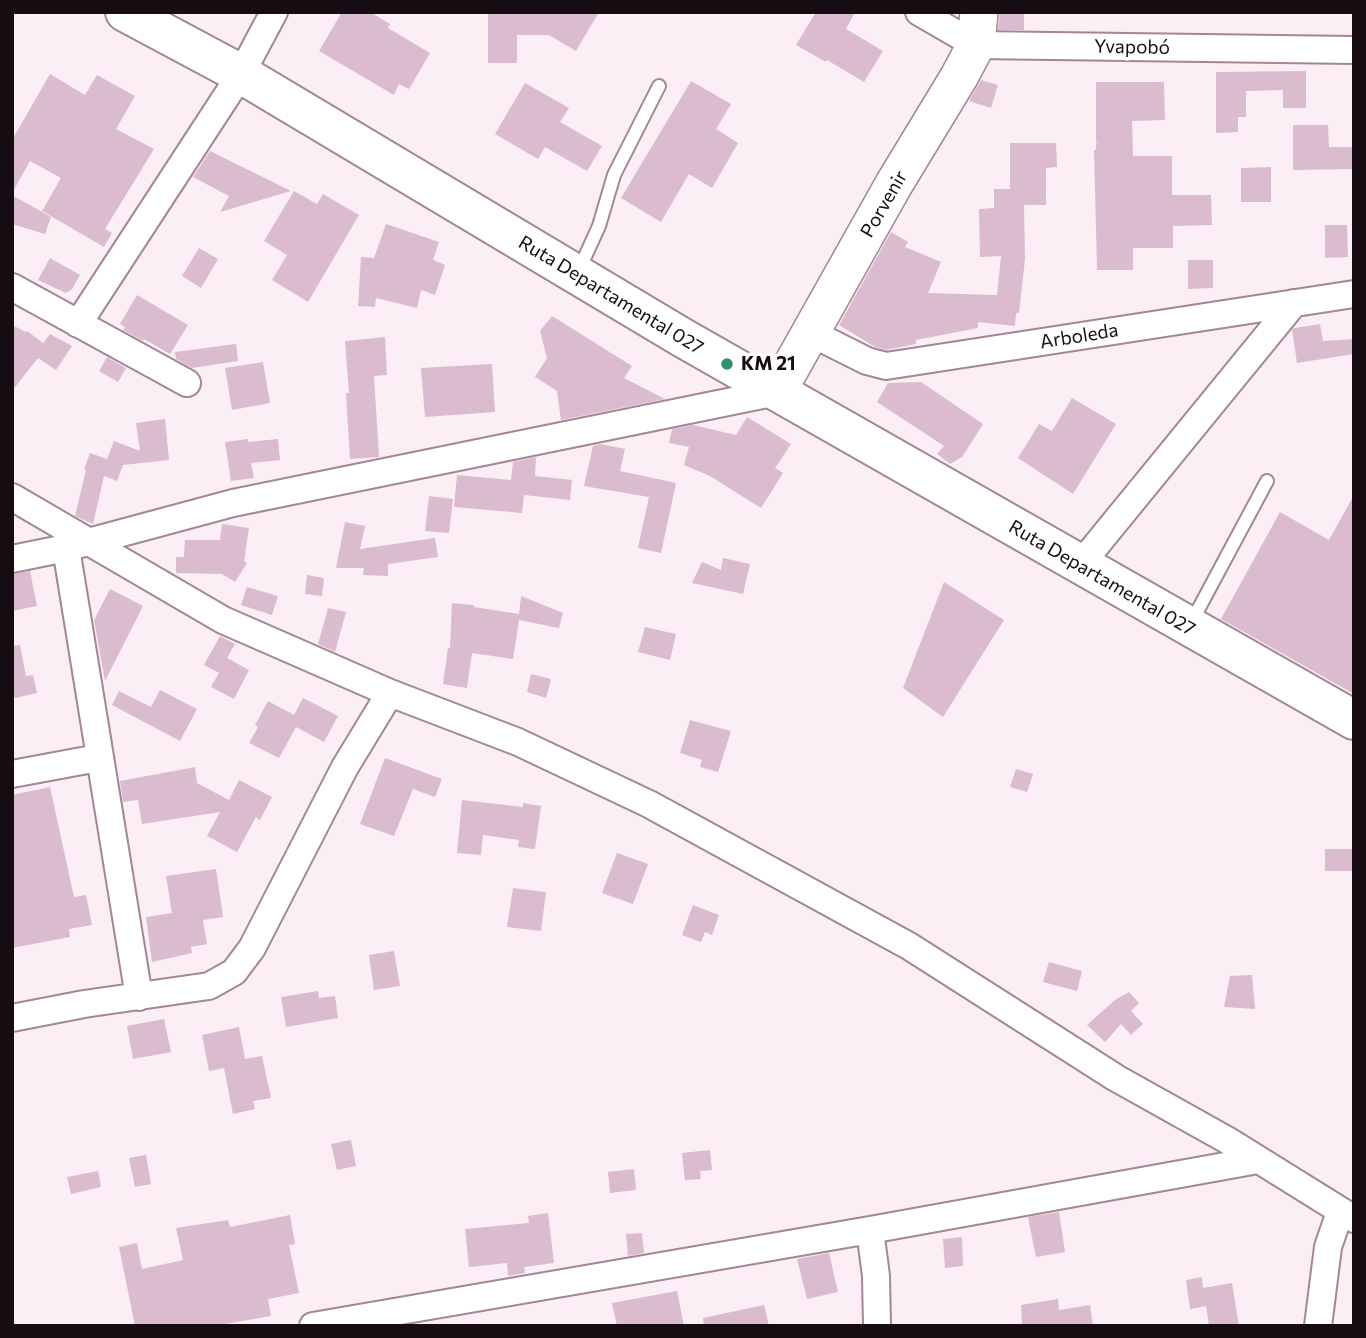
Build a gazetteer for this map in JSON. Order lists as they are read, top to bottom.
{
  "streets": {
    "main road": ["Ruta Departamental 027"],
    "street": ["Yvapobó", "Porvenir", "Arboleda"]
  },
  "crossings": [
    ["Yvapobó", "Porvenir"],
    ["Porvenir", "Ruta Departamental 027"],
    ["Porvenir", "Arboleda"]
  ],
  "places": ["KM 21"]
}
